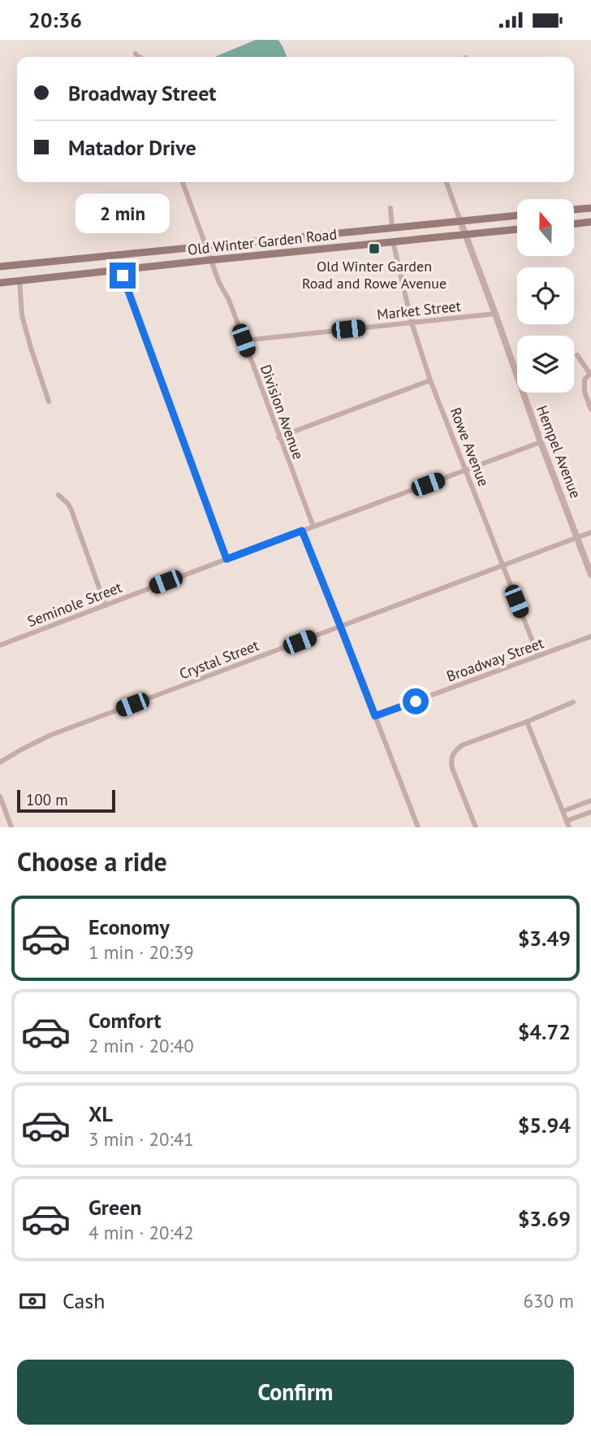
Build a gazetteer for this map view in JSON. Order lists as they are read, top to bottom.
{
  "streets": {
    "main road": ["Old Winter Garden Road"],
    "street": [
      "Market Street",
      "Division Avenue",
      "Rowe Avenue",
      "Hempel Avenue",
      "Seminole Street",
      "Crystal Street",
      "Broadway Street"
    ]
  },
  "crossings": [
    ["Old Winter Garden Road", "Division Avenue"],
    ["Old Winter Garden Road", "Rowe Avenue"],
    ["Old Winter Garden Road", "Hempel Avenue"],
    ["Market Street", "Division Avenue"],
    ["Market Street", "Rowe Avenue"],
    ["Market Street", "Hempel Avenue"],
    ["Division Avenue", "Seminole Street"],
    ["Rowe Avenue", "Seminole Street"],
    ["Rowe Avenue", "Crystal Street"],
    ["Rowe Avenue", "Broadway Street"],
    ["Hempel Avenue", "Seminole Street"],
    ["Hempel Avenue", "Crystal Street"]
  ],
  "places": {
    "transit": ["Old Winter Garden Road and Rowe Avenue"]
  },
  "scale_bar": "100 m",
  "north": "top",
  "page": {
    "status": "20:36",
    "banner": ["Broadway Street", "Matador Drive"],
    "bubble": "2 min",
    "scale": "100 m",
    "heading": "Choose a ride",
    "list": [
      {
        "name": "Economy",
        "note": "1 min · 20:39",
        "value": "$3.49"
      },
      {
        "name": "Comfort",
        "note": "2 min · 20:40",
        "value": "$4.72"
      },
      {
        "name": "XL",
        "note": "3 min · 20:41",
        "value": "$5.94"
      },
      {
        "name": "Green",
        "note": "4 min · 20:42",
        "value": "$3.69"
      }
    ],
    "pay": ["Cash", "630 m"],
    "buttons": "Confirm"
  }
}
